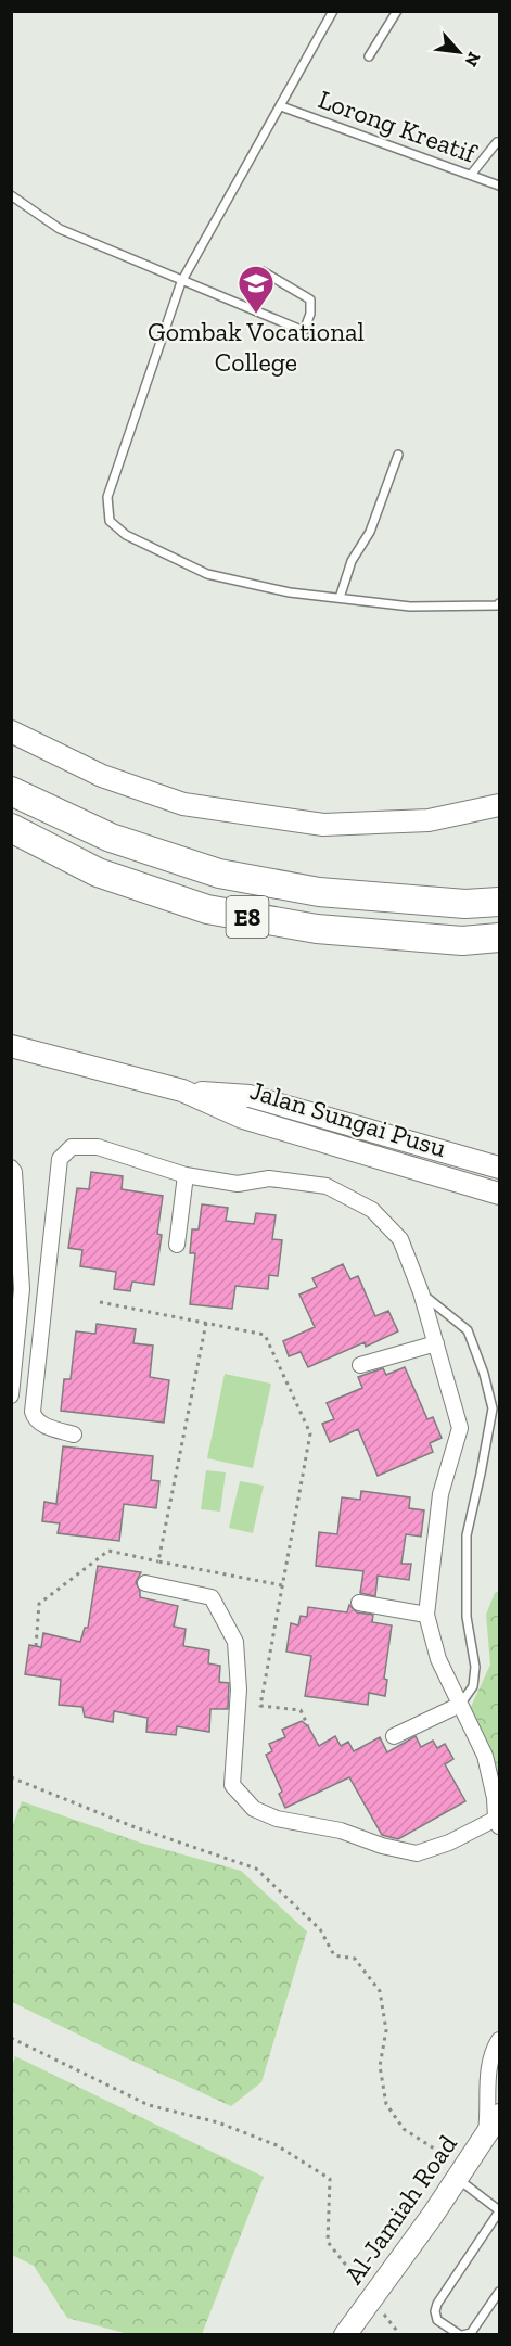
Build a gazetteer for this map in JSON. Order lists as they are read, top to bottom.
{
  "streets": {
    "highway": ["E8"],
    "main road": ["Jalan Sungai Pusu", "Al-Jamiah Road"],
    "lane": ["Lorong Kreatif"]
  },
  "places": {
    "school or university": ["Gombak Vocational College"]
  },
  "north": "bottom right"
}
